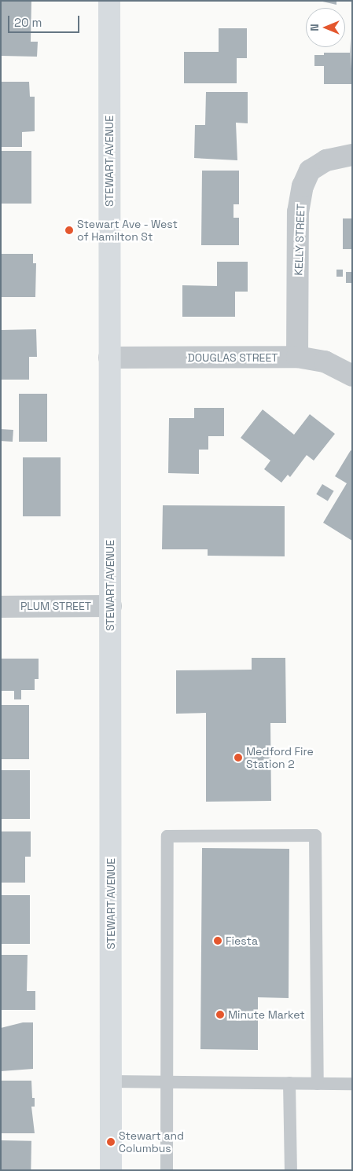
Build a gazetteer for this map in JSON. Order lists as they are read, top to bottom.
{
  "streets": {
    "main road": ["STEWART AVENUE"],
    "street": ["KELLY STREET", "DOUGLAS STREET", "PLUM STREET"]
  },
  "crossings": [
    ["STEWART AVENUE", "DOUGLAS STREET"],
    ["STEWART AVENUE", "PLUM STREET"],
    ["KELLY STREET", "DOUGLAS STREET"]
  ],
  "places": [
    "Stewart Ave - West of Hamilton St",
    "Medford Fire Station 2",
    "Fiesta",
    "Minute Market",
    "Stewart and Columbus"
  ],
  "scale_bar": "20 m",
  "north": "left"
}
